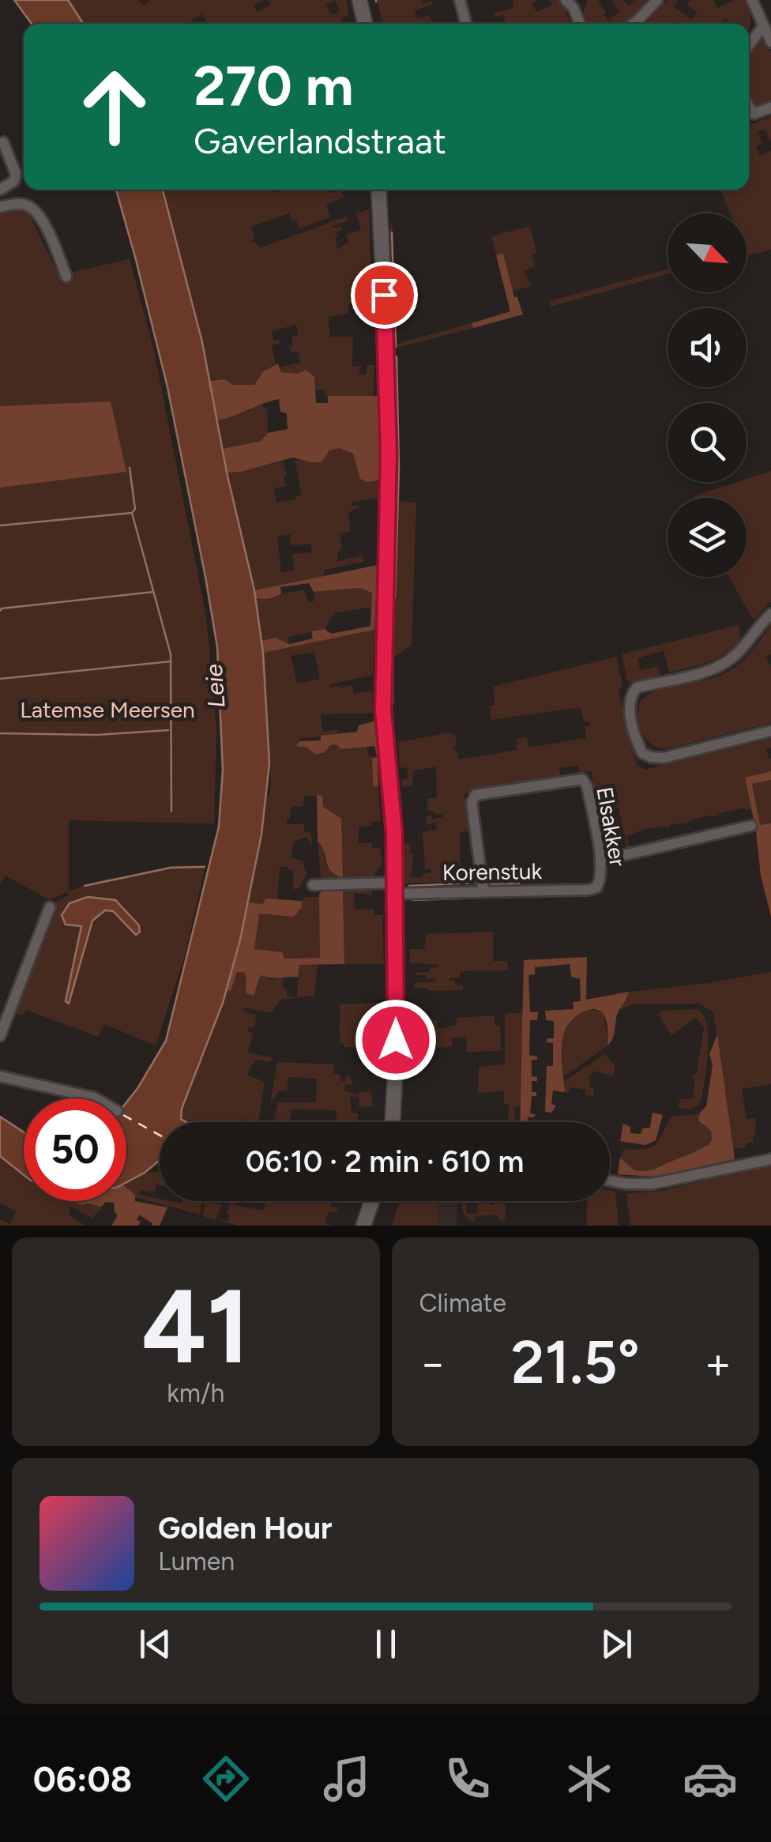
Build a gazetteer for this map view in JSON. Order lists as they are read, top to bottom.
{
  "streets": {
    "street": ["Elsakker", "Korenstuk"]
  },
  "crossings": [
    ["Elsakker", "Korenstuk"]
  ],
  "water": ["Leie"],
  "parks": ["Latemse Meersen"],
  "north": "bottom right",
  "page": {
    "turn": ["270 m", "Gaverlandstraat"],
    "limit": "50",
    "trip": "06:10 · 2 min · 610 m",
    "tile": [
      ["41", "km/h"],
      "Climate"
    ],
    "heat": ["−", "21.5°", "+"],
    "song": ["Golden Hour", "Lumen"],
    "tabs": "06:08"
  }
}
